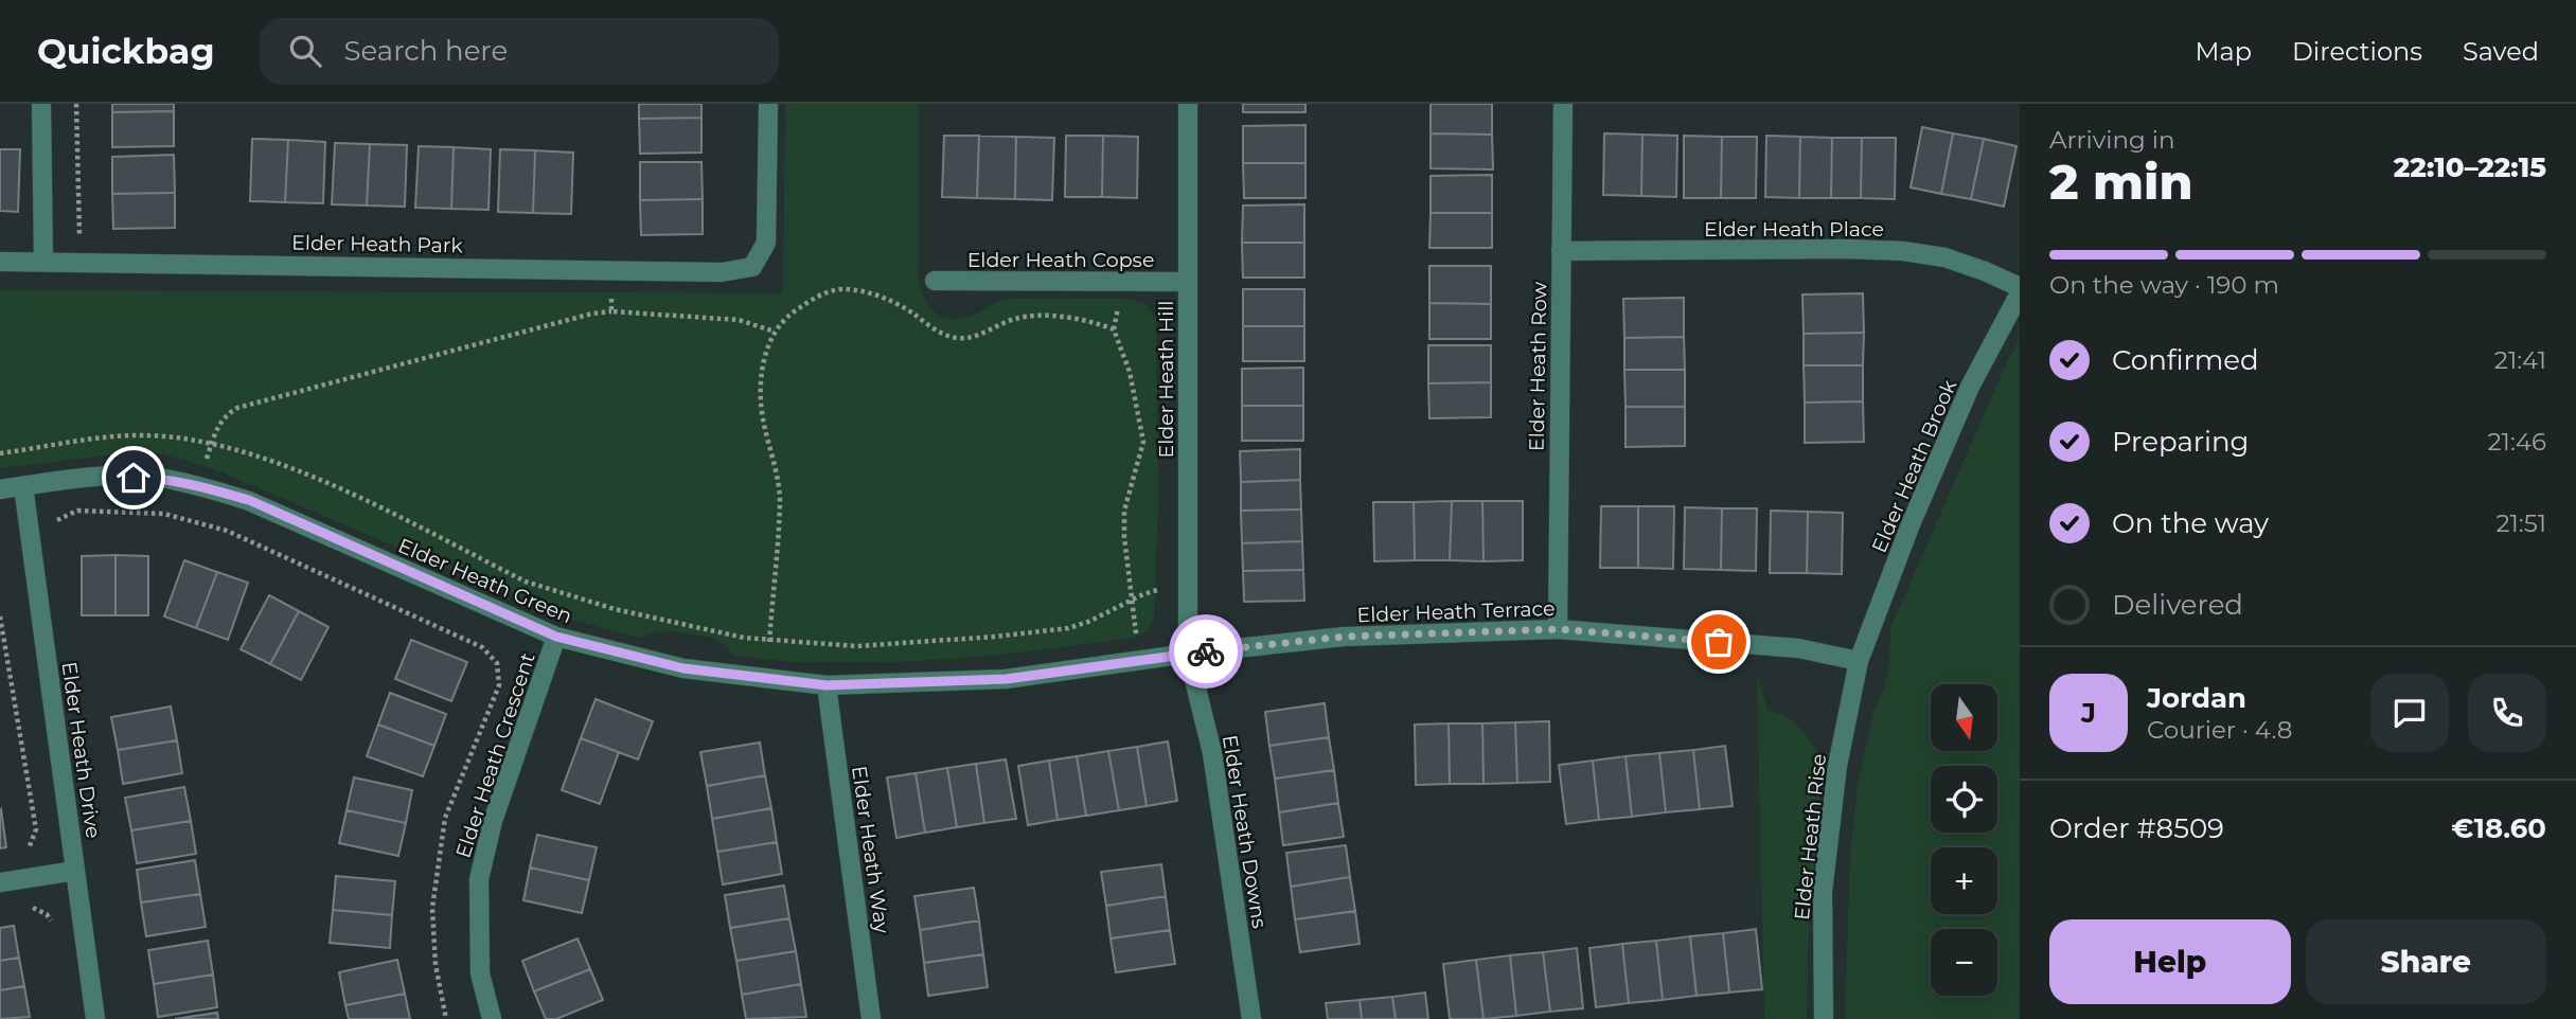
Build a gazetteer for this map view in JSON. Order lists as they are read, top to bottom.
{
  "streets": {
    "street": [
      "Elder Heath Place",
      "Elder Heath Park",
      "Elder Heath Copse",
      "Elder Heath Row",
      "Elder Heath Hill",
      "Elder Heath Brook",
      "Elder Heath Green",
      "Elder Heath Terrace",
      "Elder Heath Drive",
      "Elder Heath Crescent",
      "Elder Heath Downs",
      "Elder Heath Rise",
      "Elder Heath Way"
    ]
  },
  "crossings": [
    ["Elder Heath Place", "Elder Heath Row"],
    ["Elder Heath Copse", "Elder Heath Hill"],
    ["Elder Heath Row", "Elder Heath Terrace"],
    ["Elder Heath Hill", "Elder Heath Green"],
    ["Elder Heath Hill", "Elder Heath Terrace"],
    ["Elder Heath Hill", "Elder Heath Downs"],
    ["Elder Heath Brook", "Elder Heath Terrace"],
    ["Elder Heath Brook", "Elder Heath Rise"],
    ["Elder Heath Green", "Elder Heath Terrace"],
    ["Elder Heath Green", "Elder Heath Drive"],
    ["Elder Heath Green", "Elder Heath Crescent"],
    ["Elder Heath Green", "Elder Heath Downs"],
    ["Elder Heath Green", "Elder Heath Way"],
    ["Elder Heath Terrace", "Elder Heath Downs"],
    ["Elder Heath Terrace", "Elder Heath Rise"]
  ],
  "north": "bottom",
  "page": {
    "header": "Quickbag",
    "search": "Search here",
    "nav": ["Map", "Directions", "Saved"],
    "heading": ["2 min", "Arriving in", "22:10–22:15"],
    "panel": [
      "Jordan",
      "Courier · 4.8",
      "Order #8509",
      "€18.60"
    ],
    "bar": "On the way · 190 m",
    "list": [
      ["Confirmed", "21:41"],
      ["Preparing", "21:46"],
      ["On the way", "21:51"],
      "Delivered"
    ],
    "round": "J",
    "map_buttons": ["+", "−"],
    "buttons": ["Help", "Share"]
  }
}
